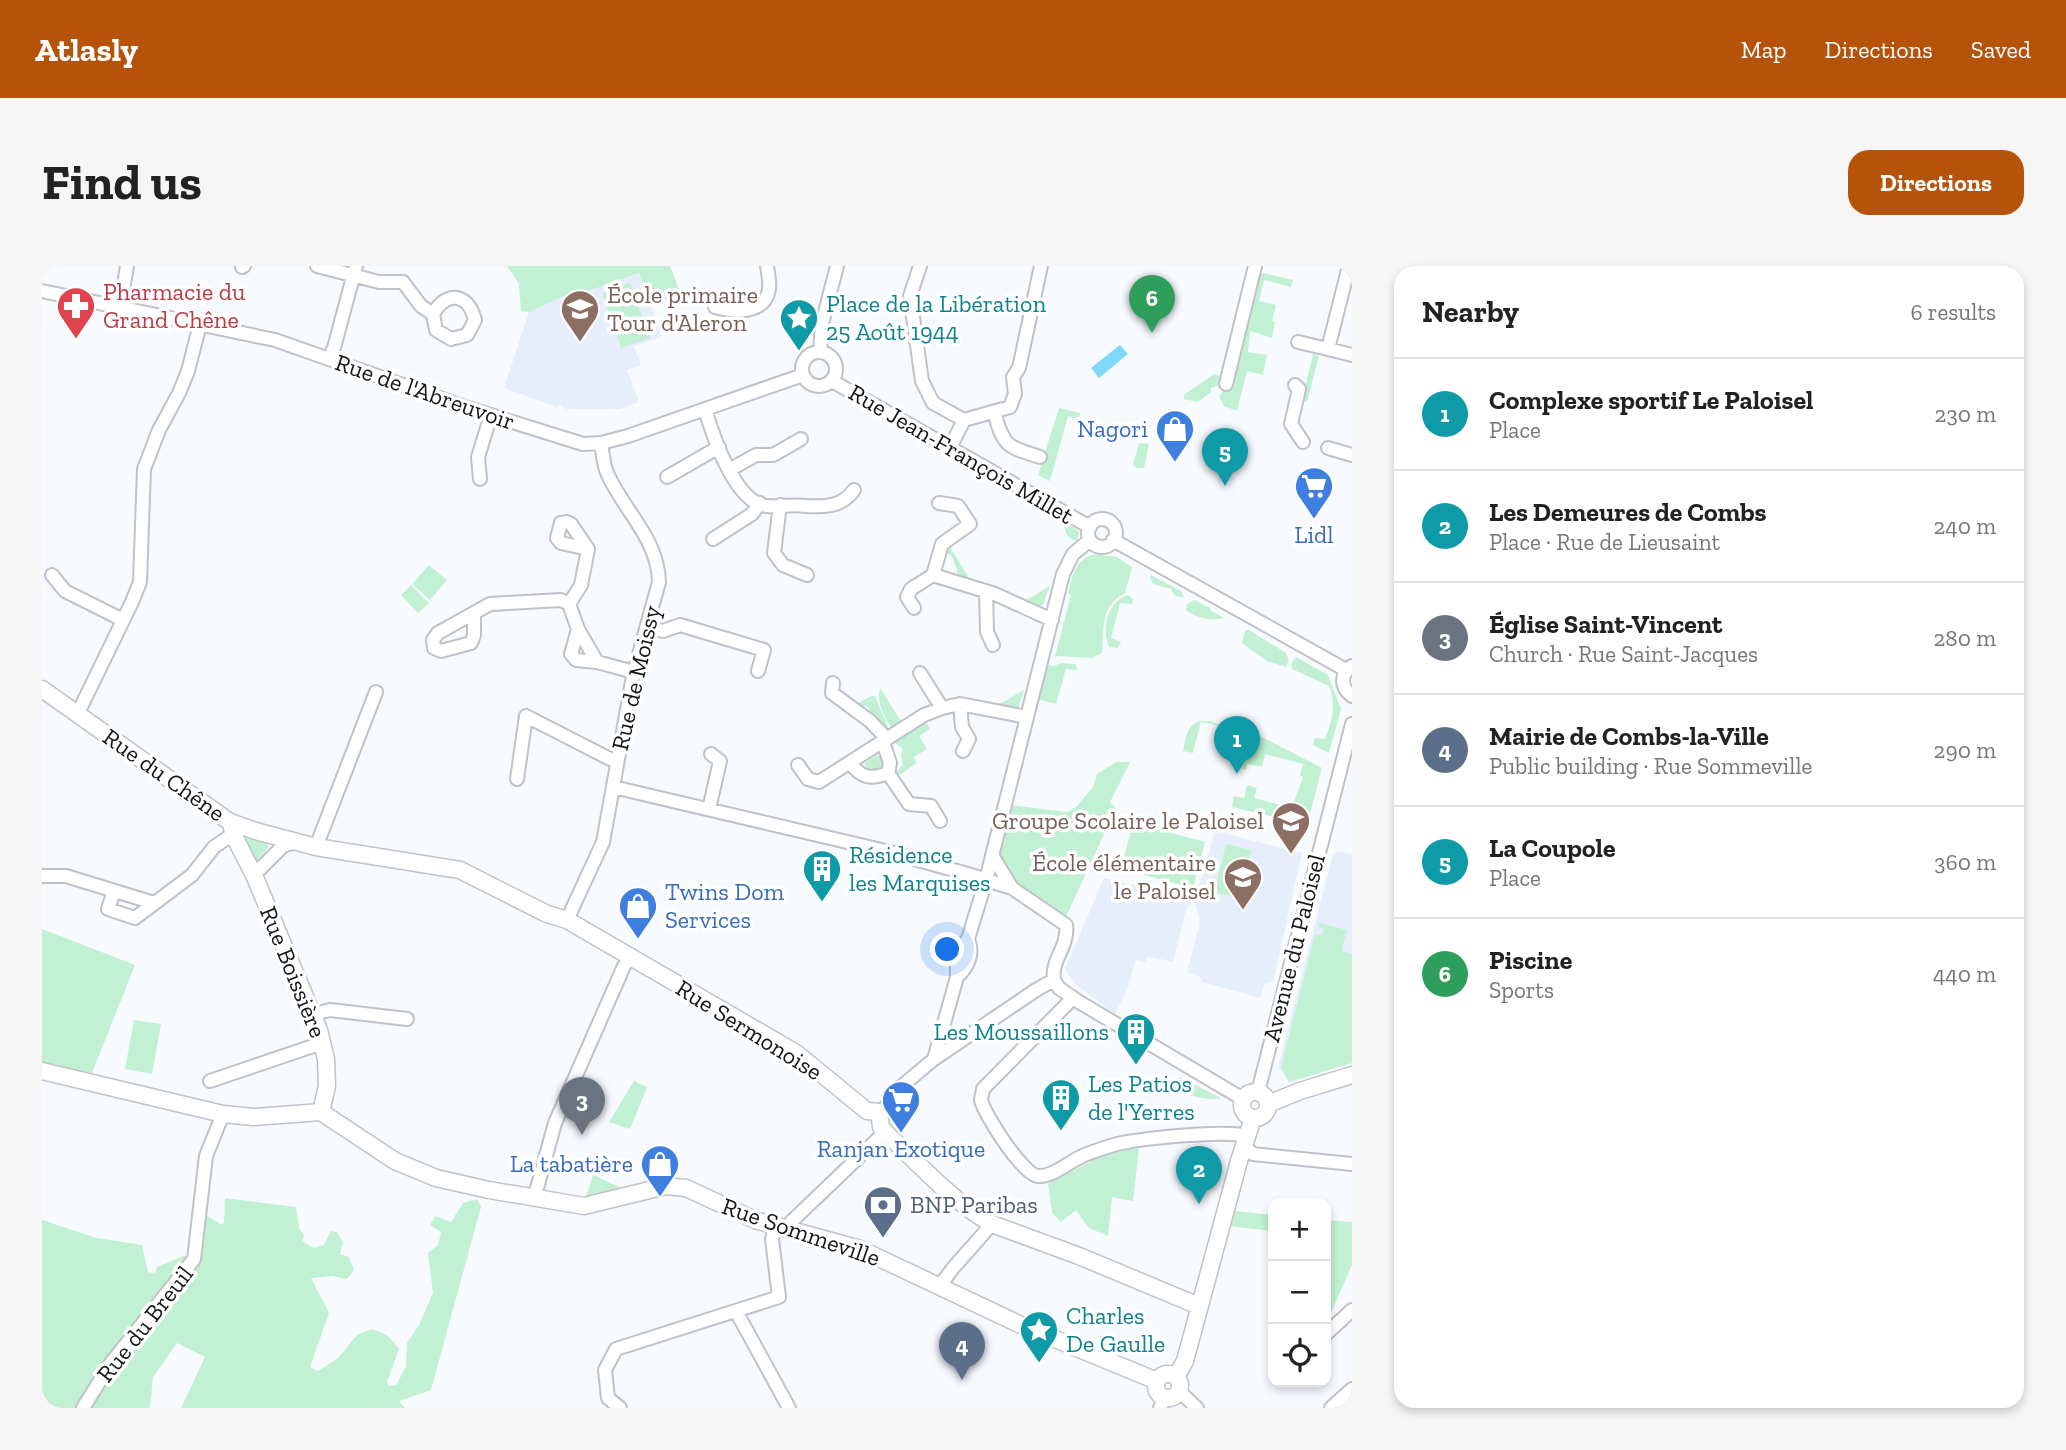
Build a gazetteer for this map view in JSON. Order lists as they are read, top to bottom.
{
  "streets": {
    "street": [
      "Rue de l'Abreuvoir",
      "Rue Jean-François Millet",
      "Rue de Moissy",
      "Rue du Chêne",
      "Avenue du Paloisel",
      "Rue Boissière",
      "Rue Sermonoise",
      "Rue Sommeville",
      "Rue du Breuil"
    ]
  },
  "crossings": [
    ["Rue de l'Abreuvoir", "Rue Jean-François Millet"],
    ["Rue de l'Abreuvoir", "Rue de Moissy"],
    ["Rue de Moissy", "Rue Sermonoise"],
    ["Rue du Chêne", "Rue Boissière"],
    ["Rue du Chêne", "Rue Sermonoise"],
    ["Rue Boissière", "Rue Sermonoise"],
    ["Rue Boissière", "Rue Sommeville"]
  ],
  "places": {
    "pharmacy": ["Pharmacie du Grand Chêne"],
    "school or university": ["École primaire Tour d'Aleron", "Groupe Scolaire le Paloisel", "École élémentaire le Paloisel"],
    "place": ["Place de la Libération 25 Août 1944", "Charles De Gaulle"],
    "shop": ["Nagori", "Twins Dom Services", "La tabatière"],
    "supermarket": ["Lidl", "Ranjan Exotique"],
    "building": ["Résidence les Marquises", "Les Moussaillons", "Les Patios de l'Yerres"],
    "bank": ["BNP Paribas"]
  },
  "page": {
    "header": "Atlasly",
    "nav": ["Map", "Directions", "Saved"],
    "buttons": "Directions",
    "title": "Find us",
    "heading": ["Nearby", "6 results"],
    "pins": [
      "6",
      "5",
      "1",
      "3",
      "2",
      "4"
    ],
    "list": [
      {
        "mark": "1",
        "name": "Complexe sportif Le Paloisel",
        "note": "Place",
        "value": "230 m"
      },
      {
        "mark": "2",
        "name": "Les Demeures de Combs",
        "note": "Place · Rue de Lieusaint",
        "value": "240 m"
      },
      {
        "mark": "3",
        "name": "Église Saint-Vincent",
        "note": "Church · Rue Saint-Jacques",
        "value": "280 m"
      },
      {
        "mark": "4",
        "name": "Mairie de Combs-la-Ville",
        "note": "Public building · Rue Sommeville",
        "value": "290 m"
      },
      {
        "mark": "5",
        "name": "La Coupole",
        "note": "Place",
        "value": "360 m"
      },
      {
        "mark": "6",
        "name": "Piscine",
        "note": "Sports",
        "value": "440 m"
      }
    ],
    "map_buttons": ["+", "−"]
  }
}
